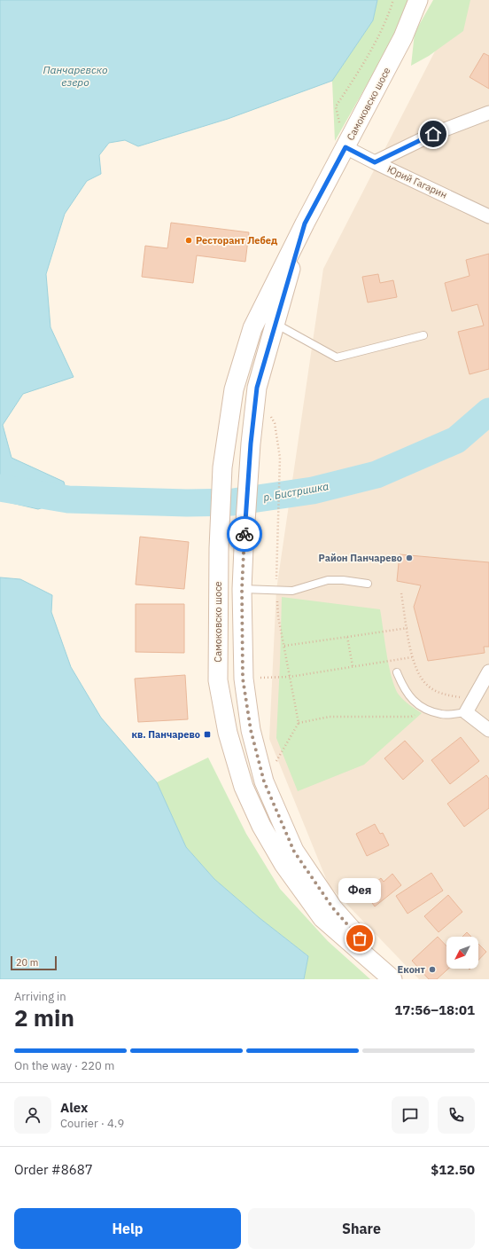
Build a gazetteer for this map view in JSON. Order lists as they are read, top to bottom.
{
  "streets": {
    "main road": ["Самоковско шосе"],
    "street": ["Юрий Гагарин"]
  },
  "crossings": [
    ["Самоковско шосе", "Юрий Гагарин"]
  ],
  "water": ["Панчаревско езеро", "р. Бистришка"],
  "places": {
    "other": [
      "Ресторант Лебед",
      "Район Панчарево",
      "Фея",
      "Еконт"
    ],
    "transit": ["кв. Панчарево"]
  },
  "scale_bar": "20 m",
  "north": "bottom left",
  "page": {
    "bubble": "Фея",
    "scale": "20 m",
    "heading": ["2 min", "Arriving in", "17:56–18:01"],
    "panel": [
      "Alex",
      "Courier · 4.9",
      "Order #8687",
      "$12.50"
    ],
    "bar": "On the way · 220 m",
    "buttons": ["Help", "Share"]
  }
}
